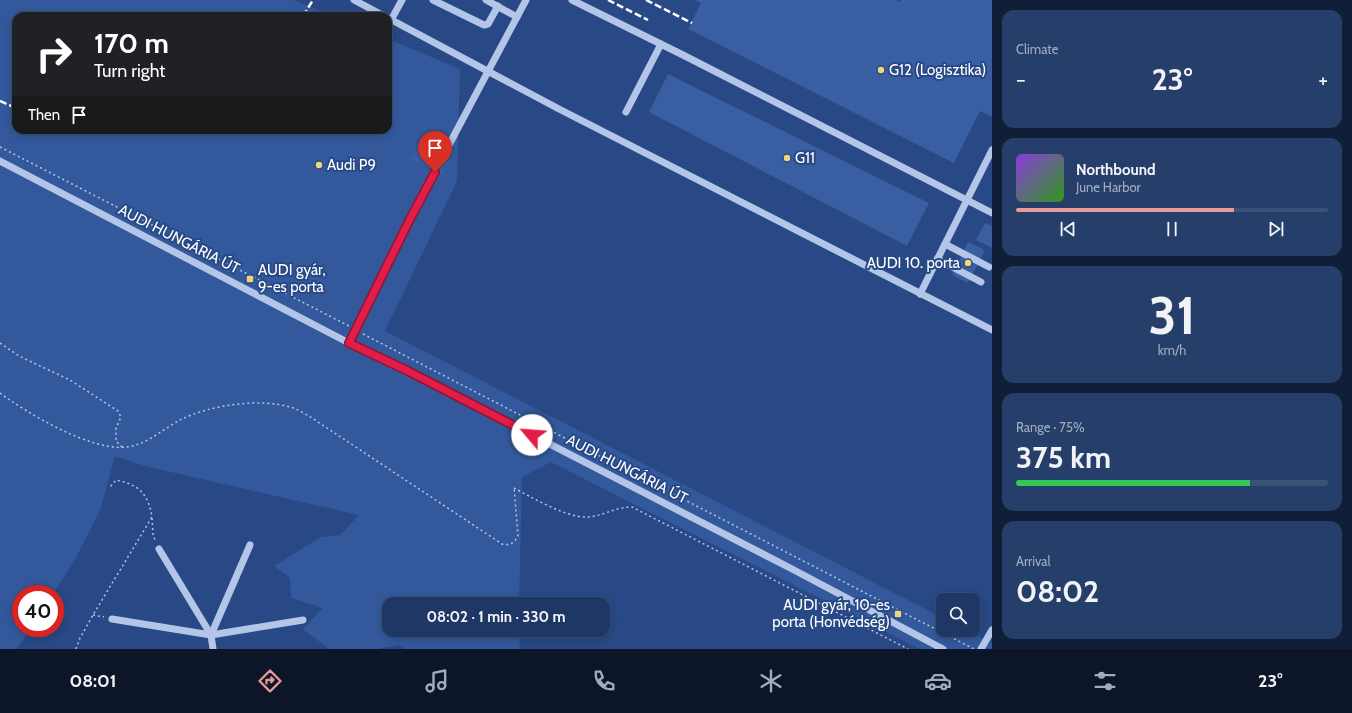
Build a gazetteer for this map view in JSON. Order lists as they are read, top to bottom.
{
  "streets": {
    "street": ["AUDI HUNGÁRIA ÚT"]
  },
  "places": {
    "other": [
      "G12 (Logisztika)",
      "G11",
      "Audi P9",
      "AUDI 10. porta"
    ],
    "transit": ["AUDI gyár, 9-es porta", "AUDI gyár, 10-es porta (Honvédség)"]
  },
  "page": {
    "tile": [
      "Climate",
      ["31", "km/h"],
      ["Range · 75%", "375 km"],
      ["Arrival", "08:02"]
    ],
    "turn": ["170 m", "Turn right"],
    "heat": ["−", "23°", "+"],
    "then": "Then",
    "song": ["Northbound", "June Harbor"],
    "limit": "40",
    "trip": "08:02 · 1 min · 330 m",
    "tabs": ["08:01", "23°"]
  }
}
